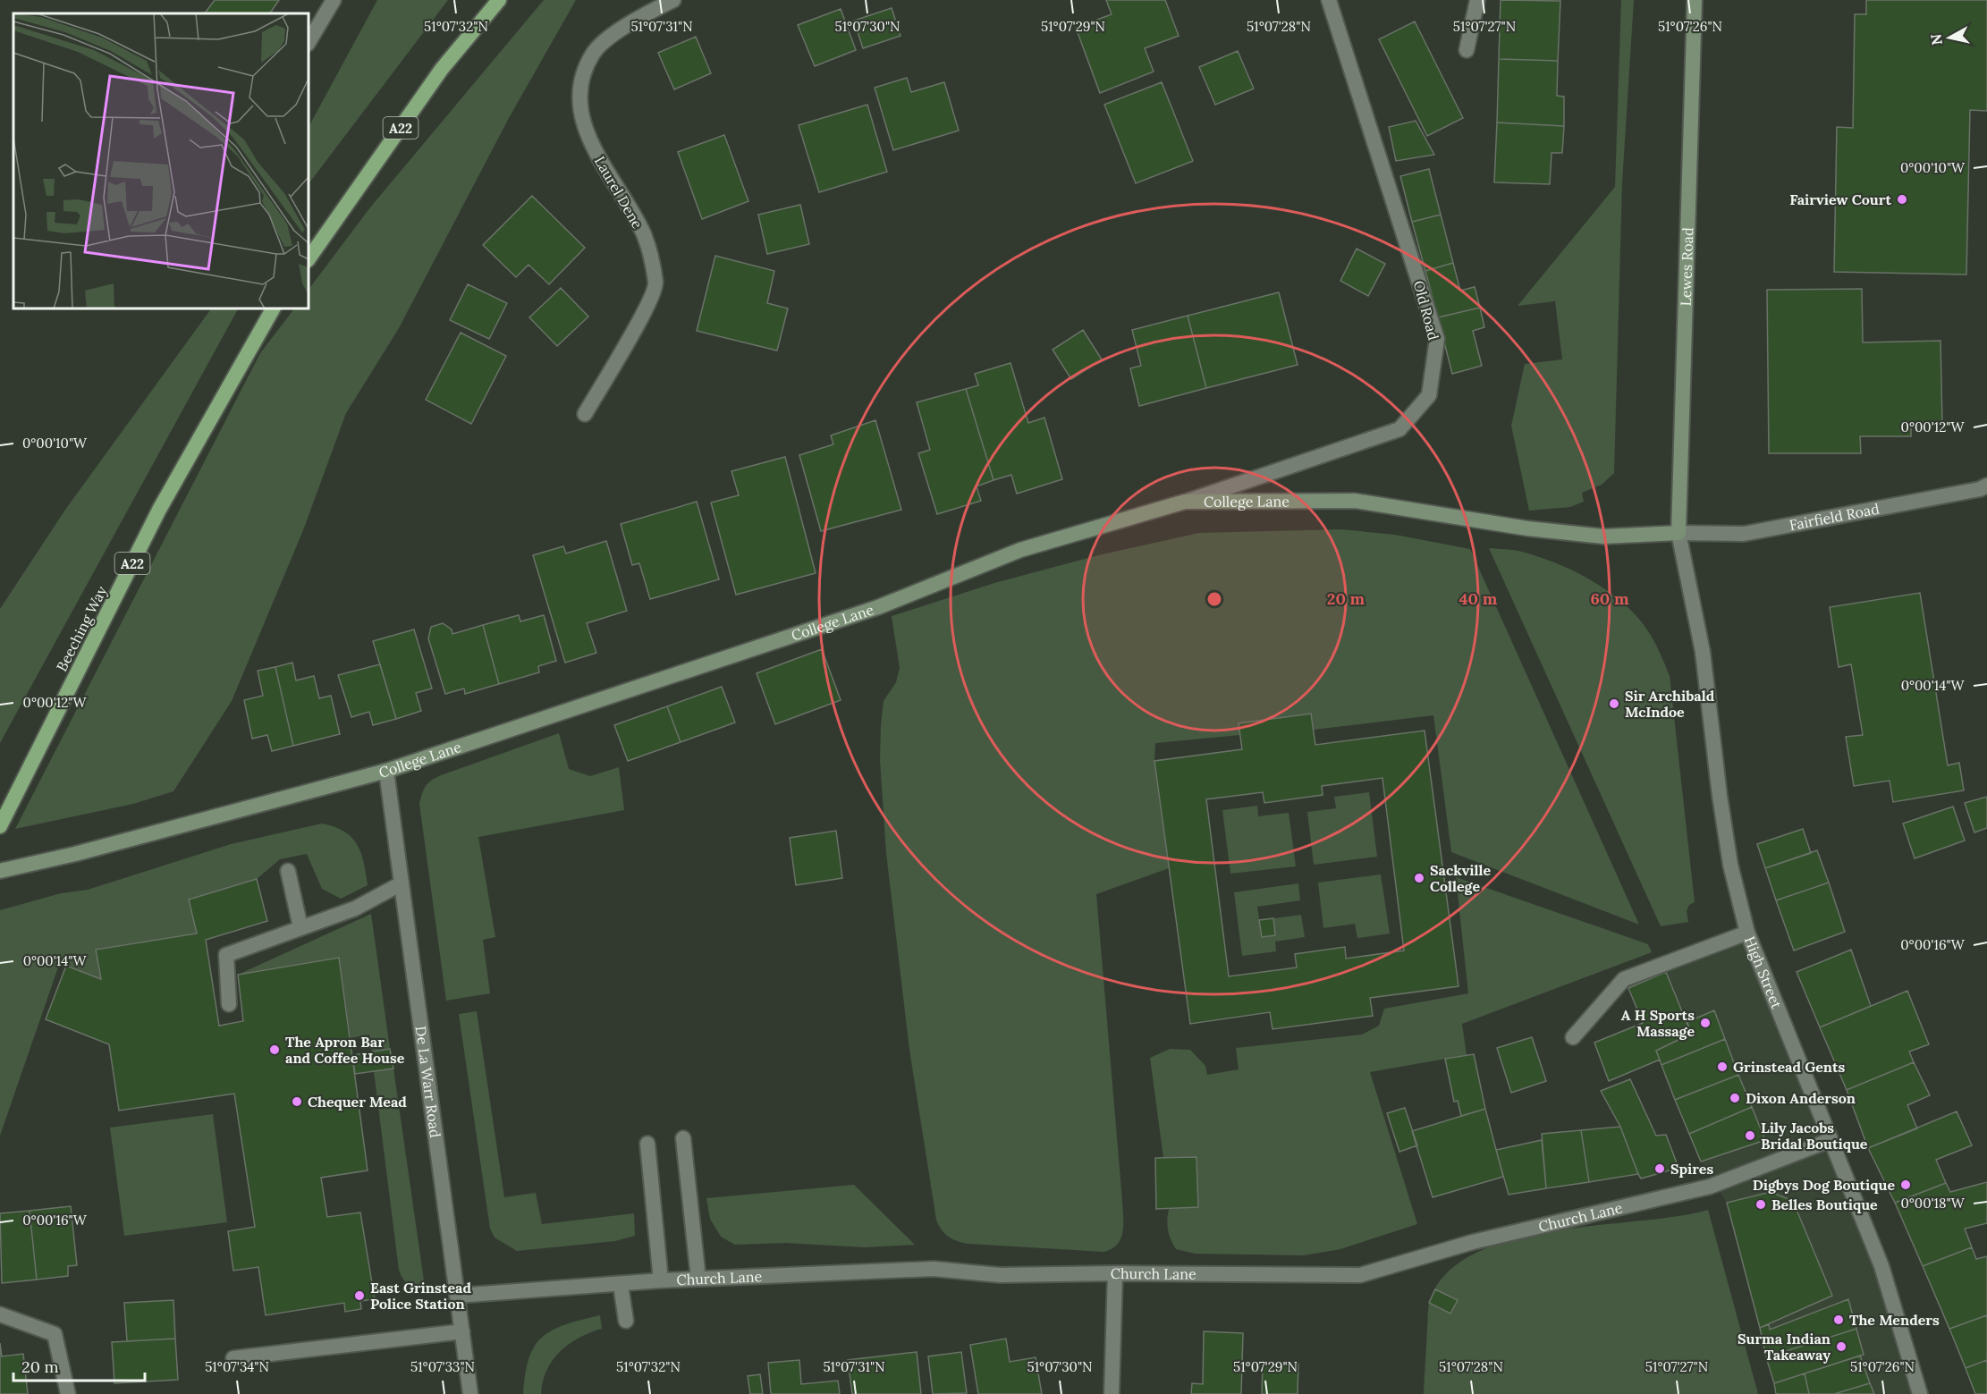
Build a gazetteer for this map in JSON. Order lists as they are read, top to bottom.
{
  "streets": {
    "highway": ["A22", "Beeching Way"],
    "main road": ["Lewes Road", "College Lane"],
    "street": [
      "Laurel Dene",
      "Old Road",
      "Fairfield Road",
      "High Street",
      "De La Warr Road",
      "Church Lane"
    ]
  },
  "crossings": [
    ["Lewes Road", "College Lane"],
    ["Lewes Road", "Fairfield Road"],
    ["Lewes Road", "High Street"],
    ["Old Road", "College Lane"],
    ["College Lane", "Fairfield Road"],
    ["College Lane", "High Street"],
    ["College Lane", "De La Warr Road"],
    ["Fairfield Road", "High Street"],
    ["High Street", "Church Lane"],
    ["De La Warr Road", "Church Lane"]
  ],
  "places": [
    "Fairview Court",
    "Sir Archibald McIndoe",
    "Sackville College",
    "A H Sports Massage",
    "The Apron Bar and Coffee House",
    "Grinstead Gents",
    "Dixon Anderson",
    "Chequer Mead",
    "Lily Jacobs Bridal Boutique",
    "Spires",
    "Digbys Dog Boutique",
    "Belles Boutique",
    "East Grinstead Police Station",
    "The Menders",
    "Surma Indian Takeaway"
  ],
  "scale_bar": "20 m",
  "north": "left",
  "coordinates": [
    "51°07'32\"N",
    "51°07'31\"N",
    "51°07'30\"N",
    "51°07'29\"N",
    "51°07'28\"N",
    "51°07'27\"N",
    "51°07'26\"N",
    "0°00'10\"W",
    "0°00'12\"W",
    "0°00'14\"W",
    "0°00'16\"W",
    "0°00'18\"W",
    "51°07'34\"N",
    "51°07'33\"N"
  ],
  "rings": ["20 m", "40 m", "60 m"]
}
